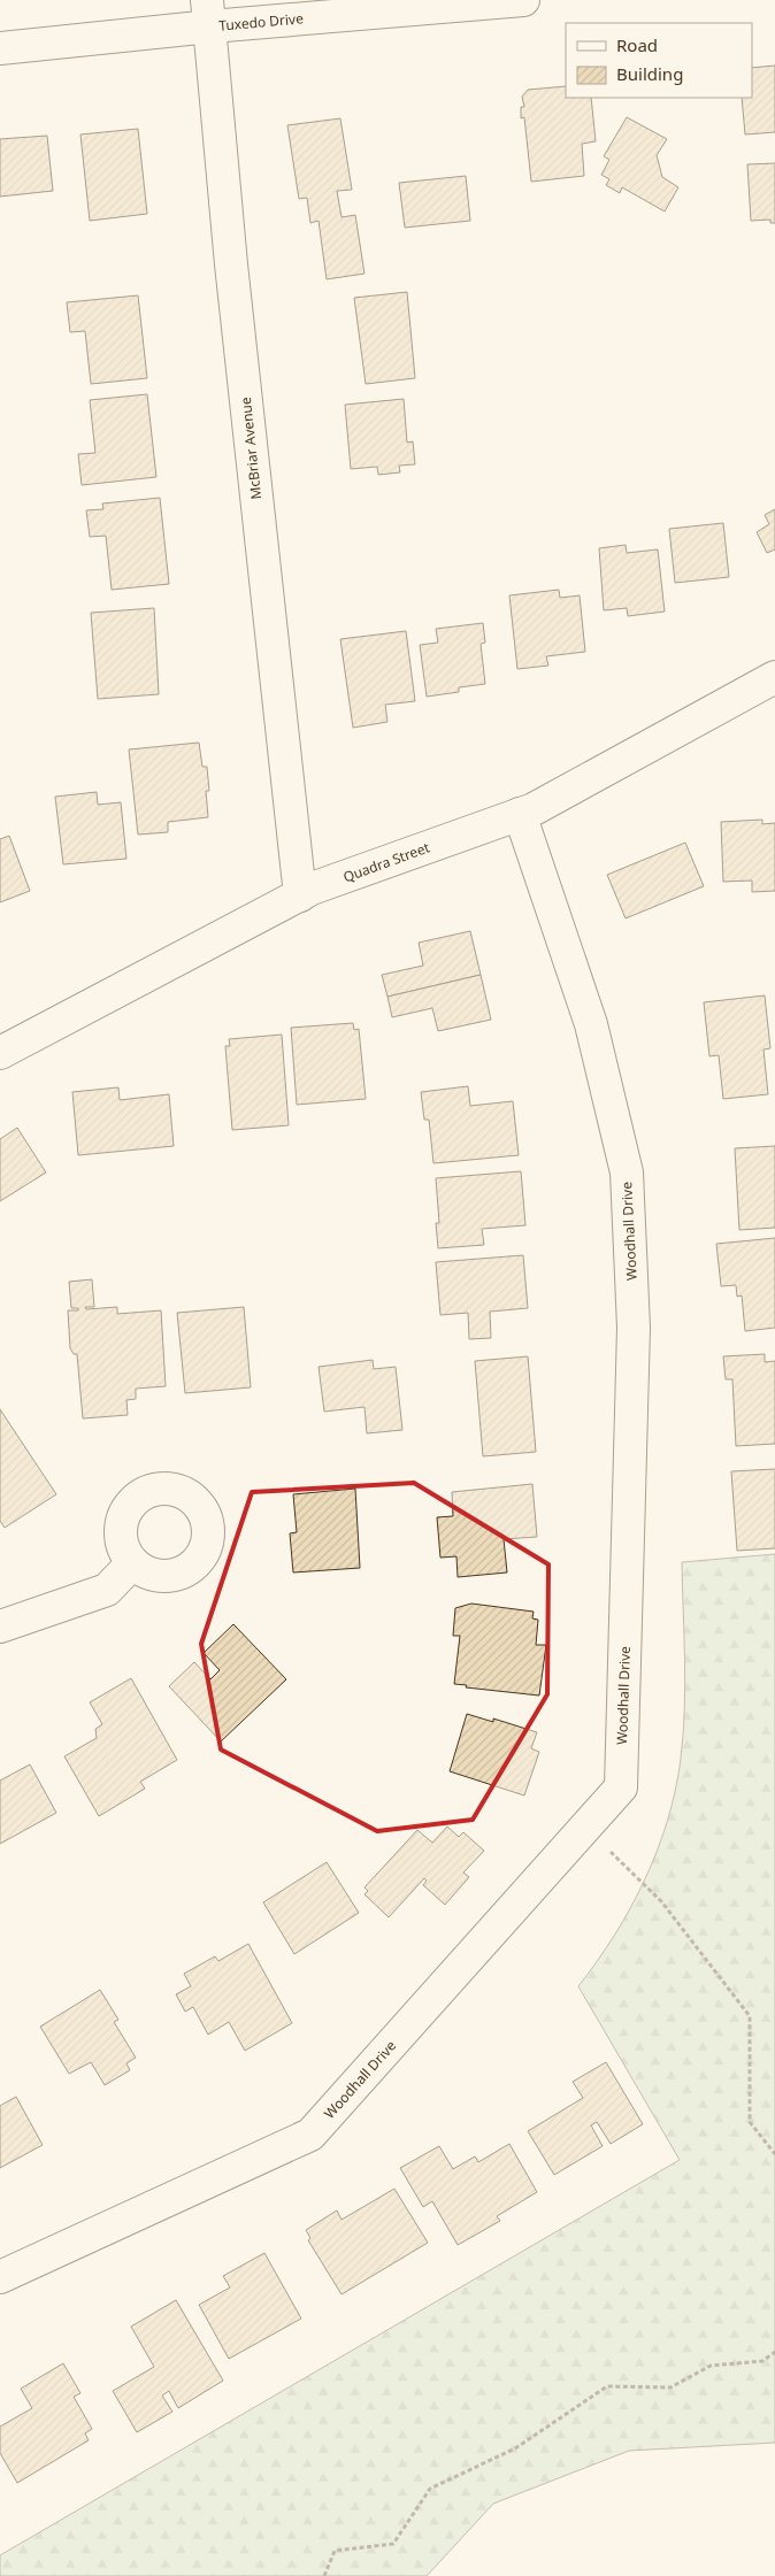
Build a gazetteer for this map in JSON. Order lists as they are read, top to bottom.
{
  "streets": {
    "street": [
      "Tuxedo Drive",
      "McBriar Avenue",
      "Quadra Street",
      "Woodhall Drive"
    ]
  },
  "crossings": [
    ["Tuxedo Drive", "McBriar Avenue"],
    ["McBriar Avenue", "Quadra Street"],
    ["Quadra Street", "Woodhall Drive"]
  ],
  "legend": ["Road", "Building"]
}
